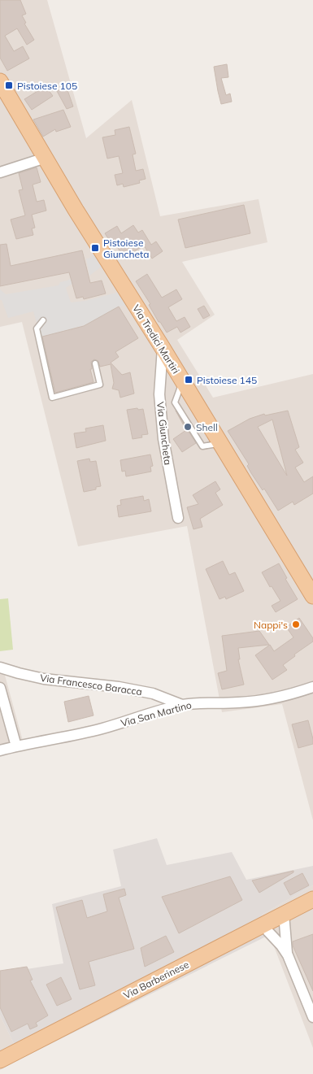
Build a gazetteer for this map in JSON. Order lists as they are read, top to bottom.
{
  "streets": {
    "main road": ["Via Tredici Martiri", "Via Barberinese"],
    "street": ["Via Giuncheta", "Via Francesco Baracca", "Via San Martino"]
  },
  "crossings": [
    ["Via Tredici Martiri", "Via Giuncheta"],
    ["Via Francesco Baracca", "Via San Martino"]
  ],
  "places": {
    "transit": ["Pistoiese 105", "Pistoiese Giuncheta", "Pistoiese 145"],
    "other": ["Shell", "Nappi's"]
  }
}
